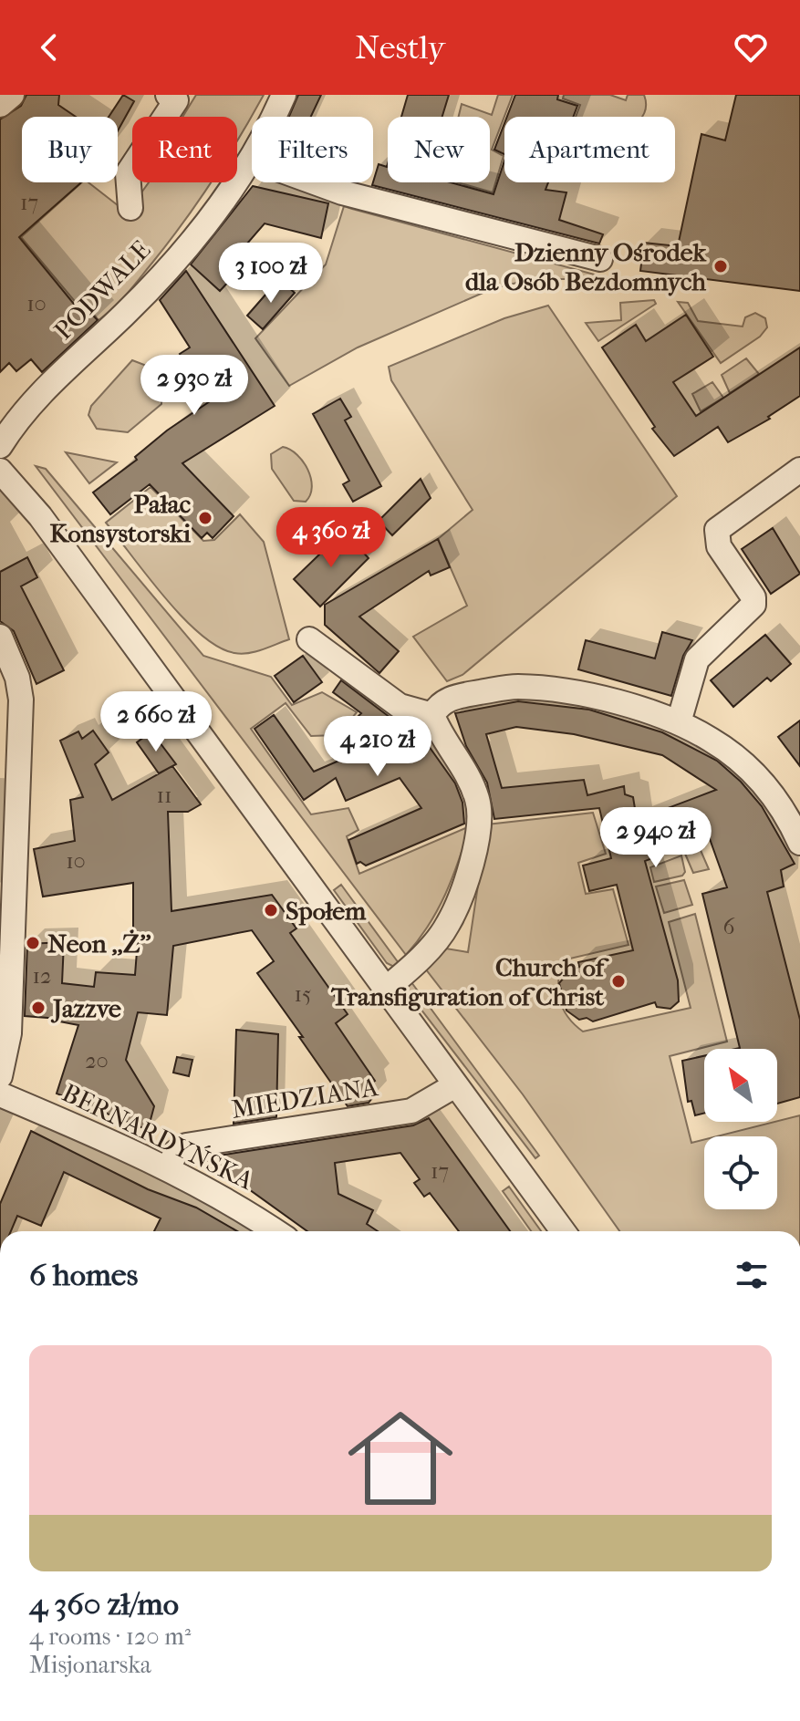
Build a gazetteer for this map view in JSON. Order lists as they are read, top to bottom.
{
  "streets": {
    "street": ["PODWALE", "MIEDZIANA", "BERNARDYŃSKA"]
  },
  "crossings": [
    ["MIEDZIANA", "BERNARDYŃSKA"]
  ],
  "places": [
    "Dzienny Ośrodek dla Osób Bezdomnych",
    "Pałac Konsystorski",
    "Społem",
    "Neon ,,Ż''",
    "Church of Transfiguration of Christ",
    "Jazzve"
  ],
  "house_numbers": [
    "17",
    "10",
    "11",
    "10",
    "6",
    "12",
    "15",
    "20",
    "17"
  ],
  "north": "top left",
  "page": {
    "header": "Nestly",
    "chip": [
      "Buy",
      "Rent",
      "Filters",
      "New",
      "Apartment"
    ],
    "price": [
      "3 100 zł",
      "2 930 zł",
      "4 360 zł",
      "2 660 zł",
      "4 210 zł",
      "2 940 zł"
    ],
    "heading": "6 homes",
    "list": [
      {
        "name": "4 360 zł/mo",
        "note": "4 rooms · 120 m² · Misjonarska"
      }
    ]
  }
}
